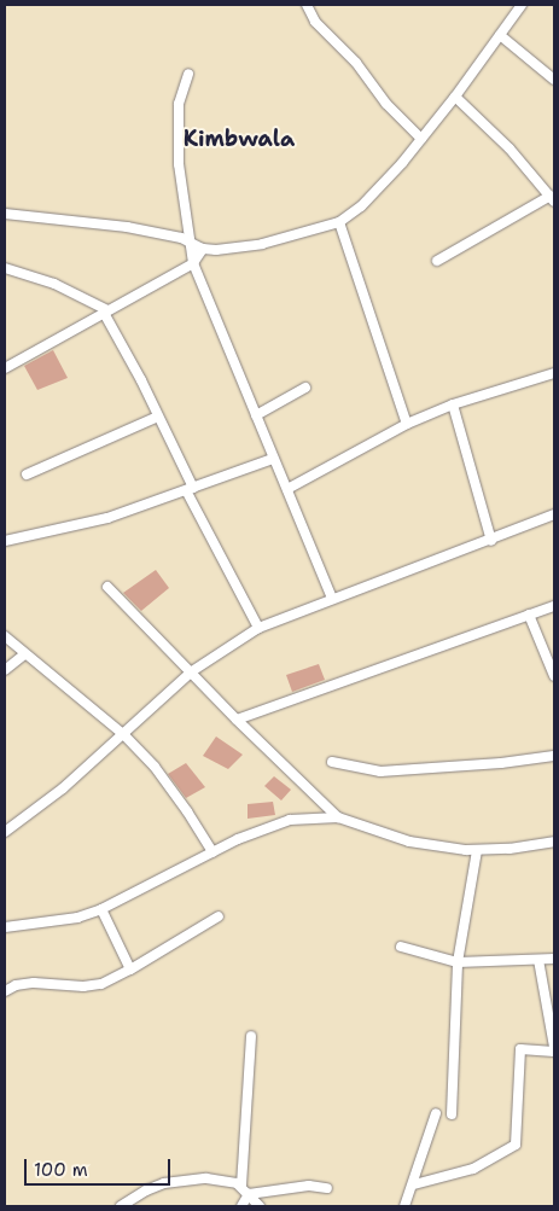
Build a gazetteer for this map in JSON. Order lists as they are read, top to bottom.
{
  "districts": ["Kimbwala"],
  "scale_bar": "100 m"
}
